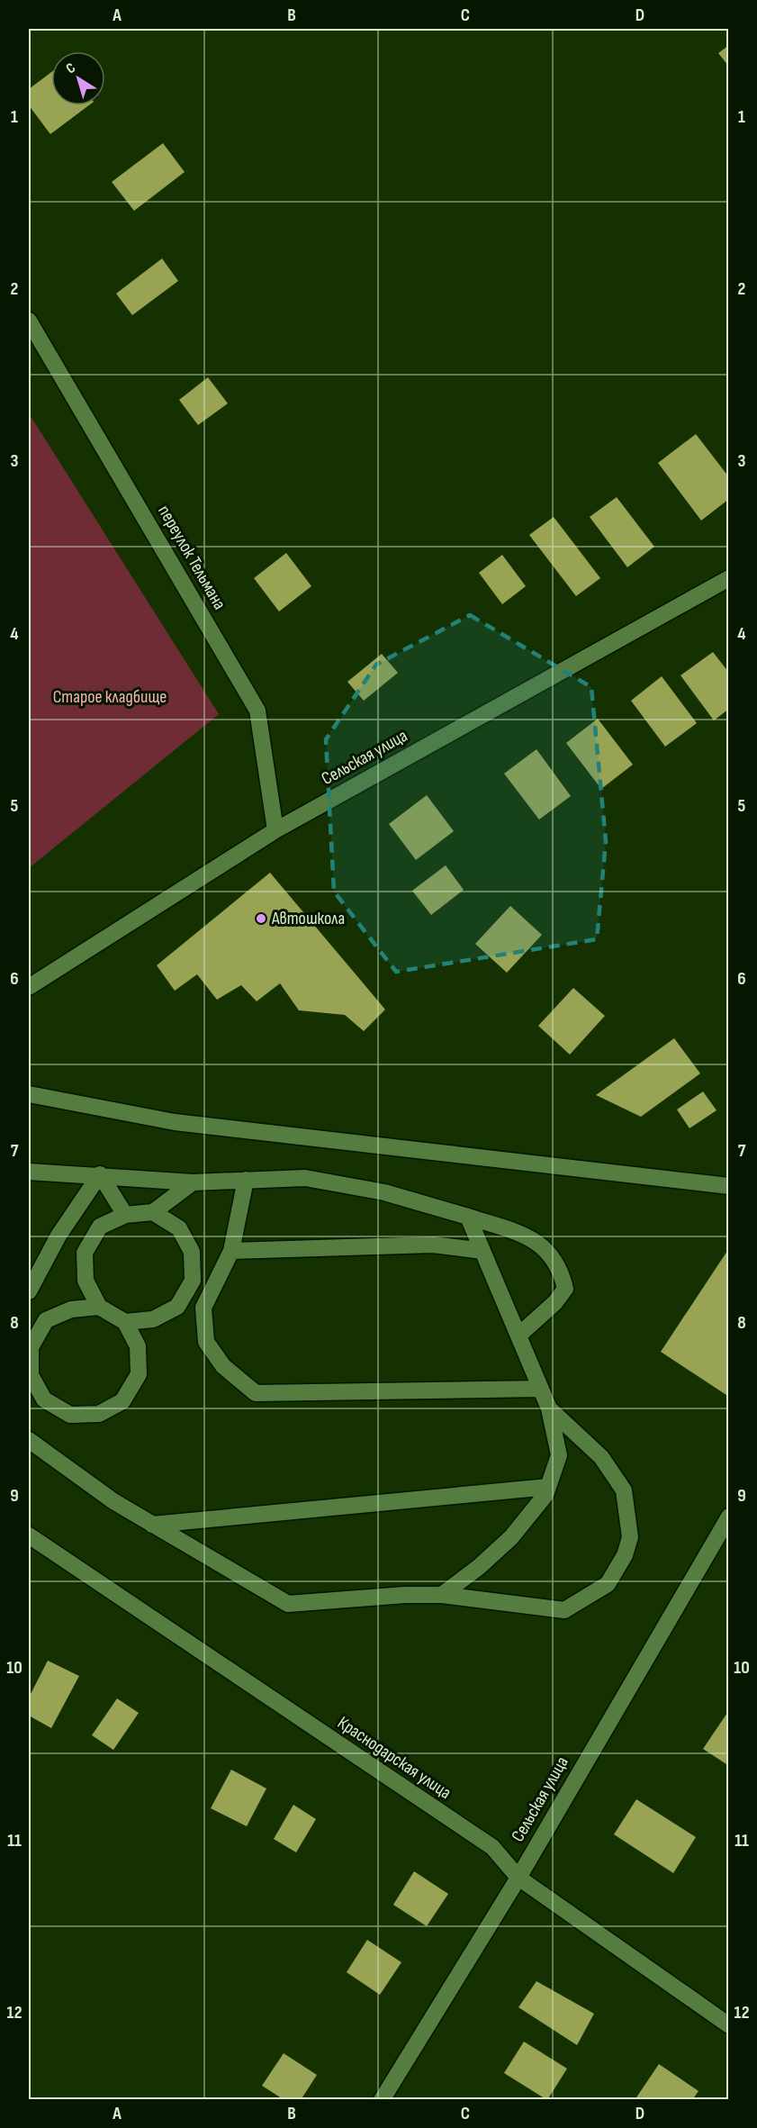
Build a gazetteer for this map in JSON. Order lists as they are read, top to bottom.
{
  "streets": {
    "street": ["переулок Тельмана", "Сельская улица", "Краснодарская улица"]
  },
  "crossings": [
    ["переулок Тельмана", "Сельская улица"],
    ["Сельская улица", "Краснодарская улица"]
  ],
  "parks": ["Старое кладбище"],
  "places": ["Автошкола"],
  "north": "top left",
  "grid": {
    "columns": [
      "A",
      "B",
      "C",
      "D"
    ],
    "rows": [
      "1",
      "2",
      "3",
      "4",
      "5",
      "6",
      "7",
      "8",
      "9",
      "10",
      "11",
      "12"
    ]
  }
}
